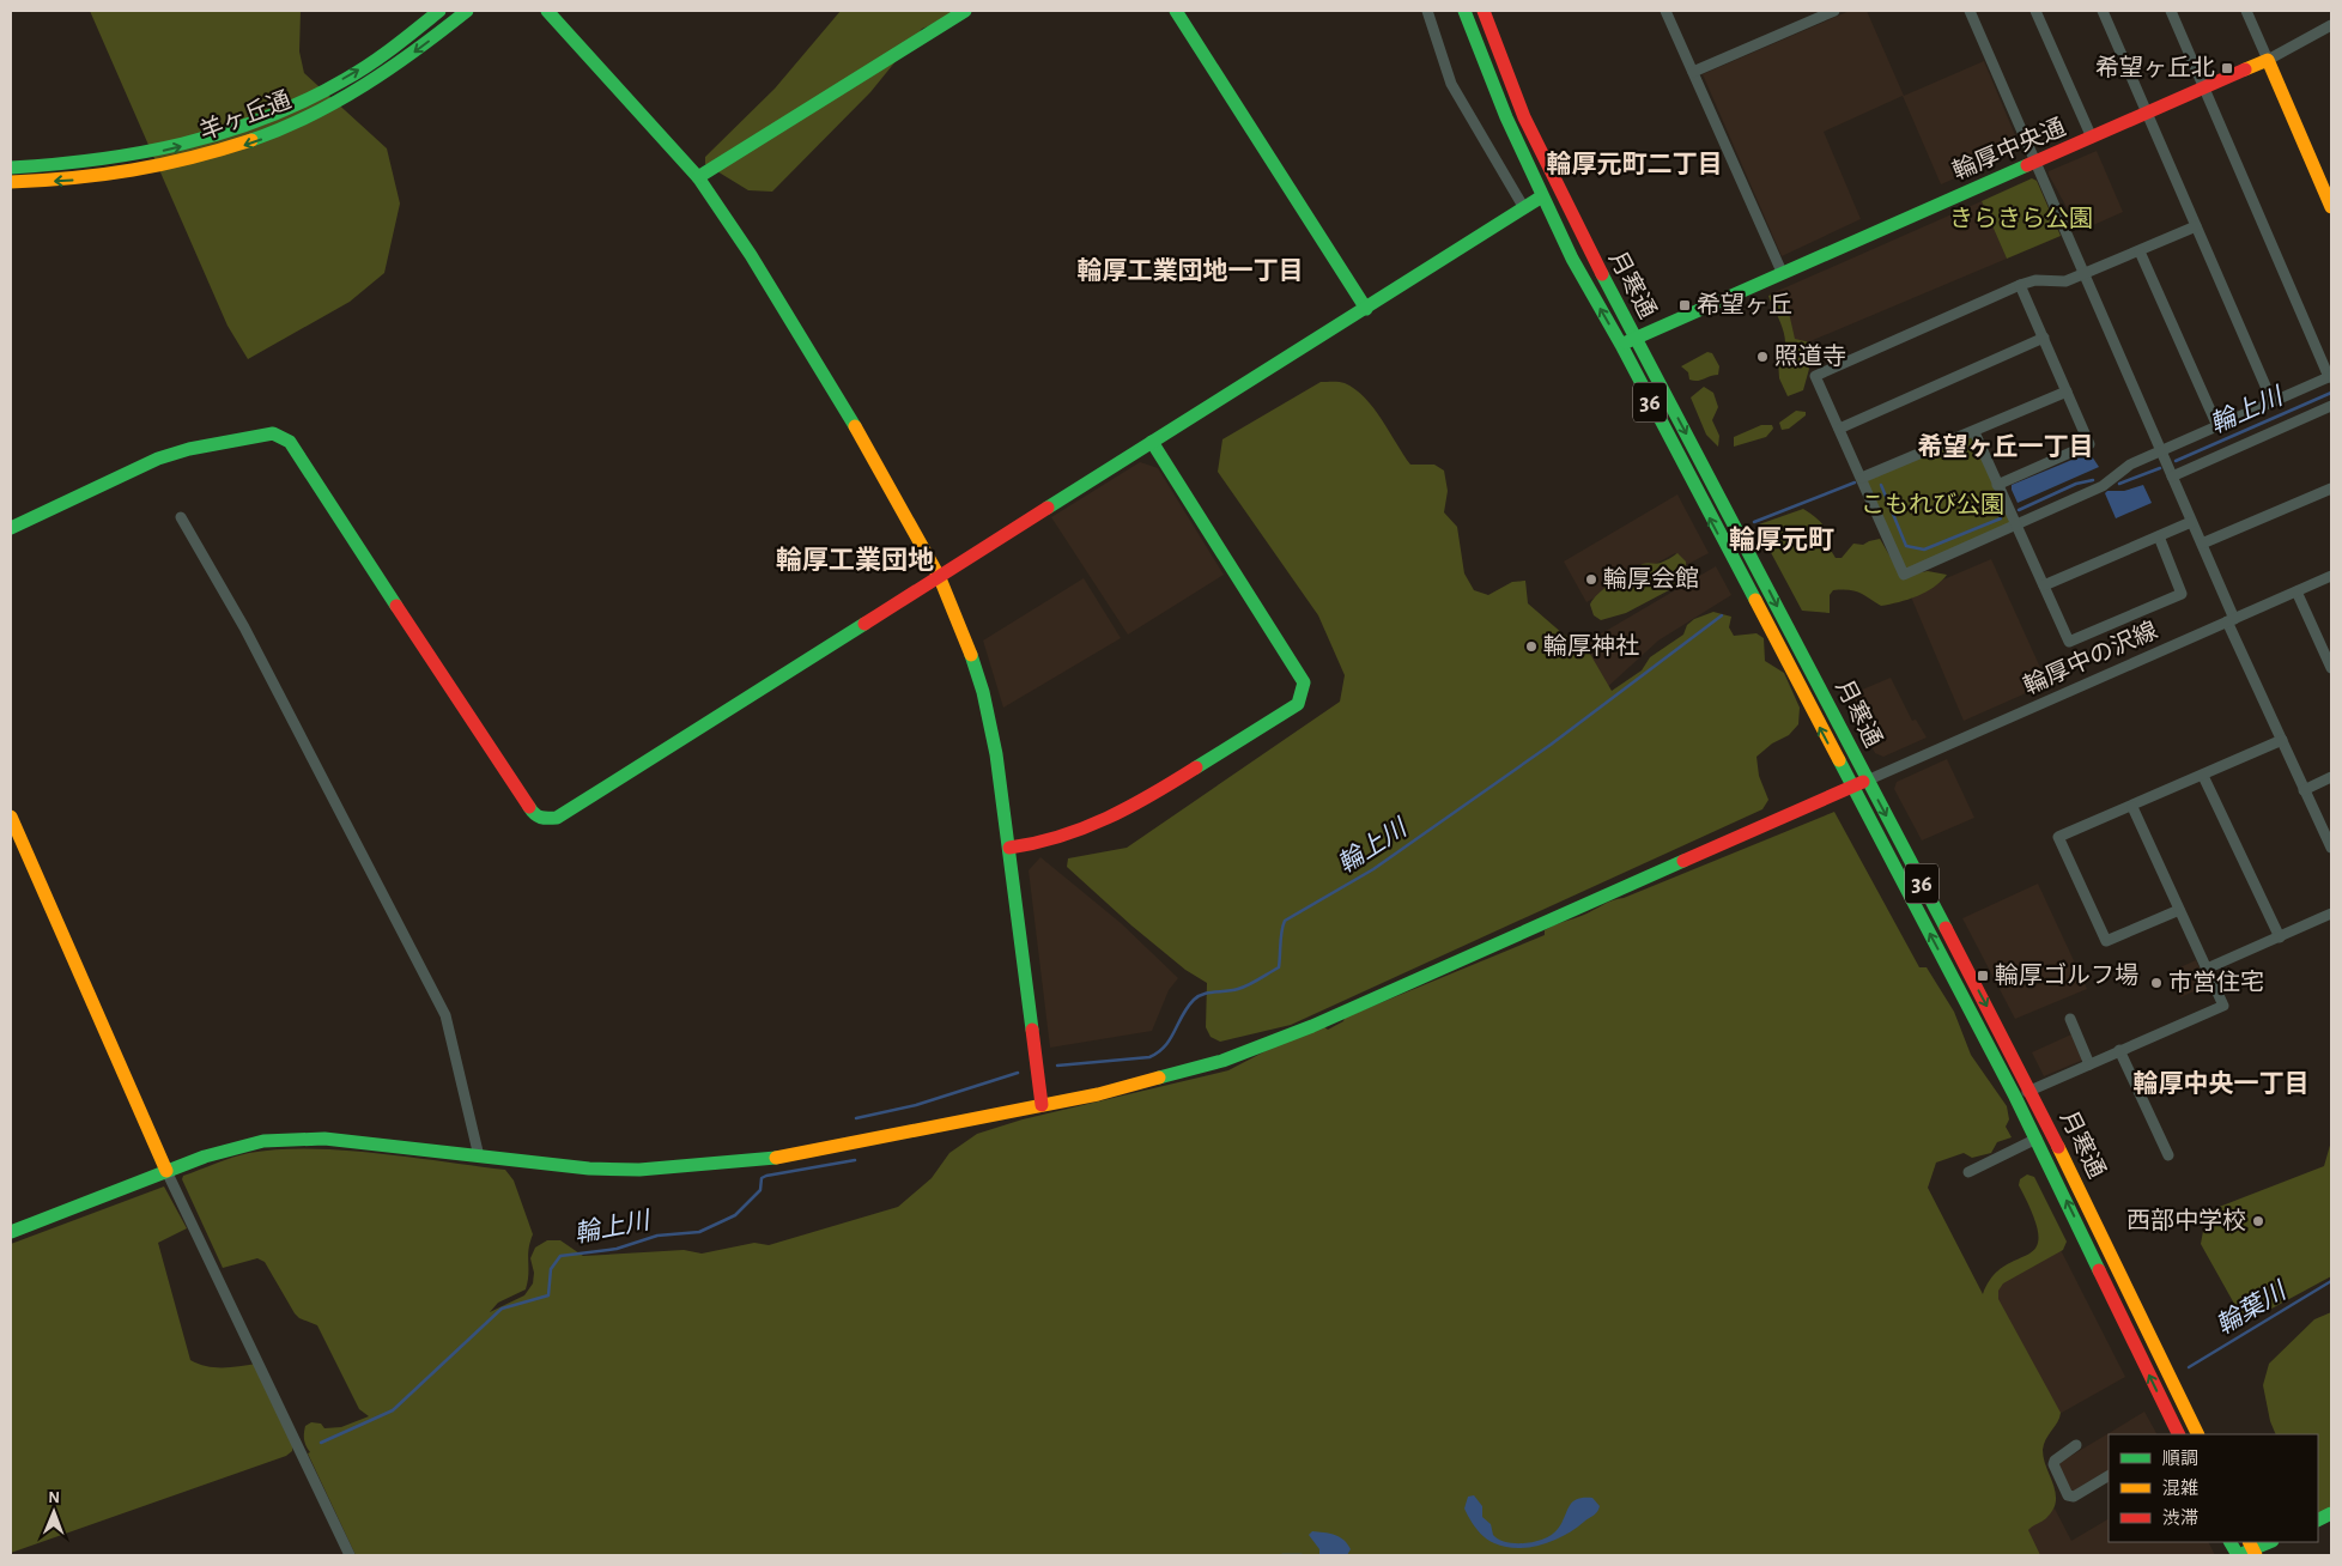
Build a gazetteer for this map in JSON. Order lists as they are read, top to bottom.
{
  "streets": {
    "main road": [
      "羊ヶ丘通",
      "輪厚中央通",
      "月寒通",
      "36"
    ],
    "street": ["輪厚中の沢線"]
  },
  "crossings": [
    ["輪厚中央通", "月寒通"],
    ["月寒通", "輪厚中の沢線"]
  ],
  "districts": [
    "輪厚元町二丁目",
    "輪厚工業団地一丁目",
    "希望ヶ丘一丁目",
    "輪厚元町",
    "輪厚工業団地",
    "輪厚中央一丁目"
  ],
  "water": ["輪上川", "輪葉川"],
  "parks": ["きらきら公園", "こもれび公園"],
  "places": {
    "transit": ["希望ヶ丘北", "希望ヶ丘", "輪厚ゴルフ場"],
    "other": [
      "照道寺",
      "輪厚会館",
      "輪厚神社",
      "市営住宅",
      "西部中学校"
    ]
  },
  "legend": ["順調", "混雑", "渋滞"],
  "north": "top"
}
